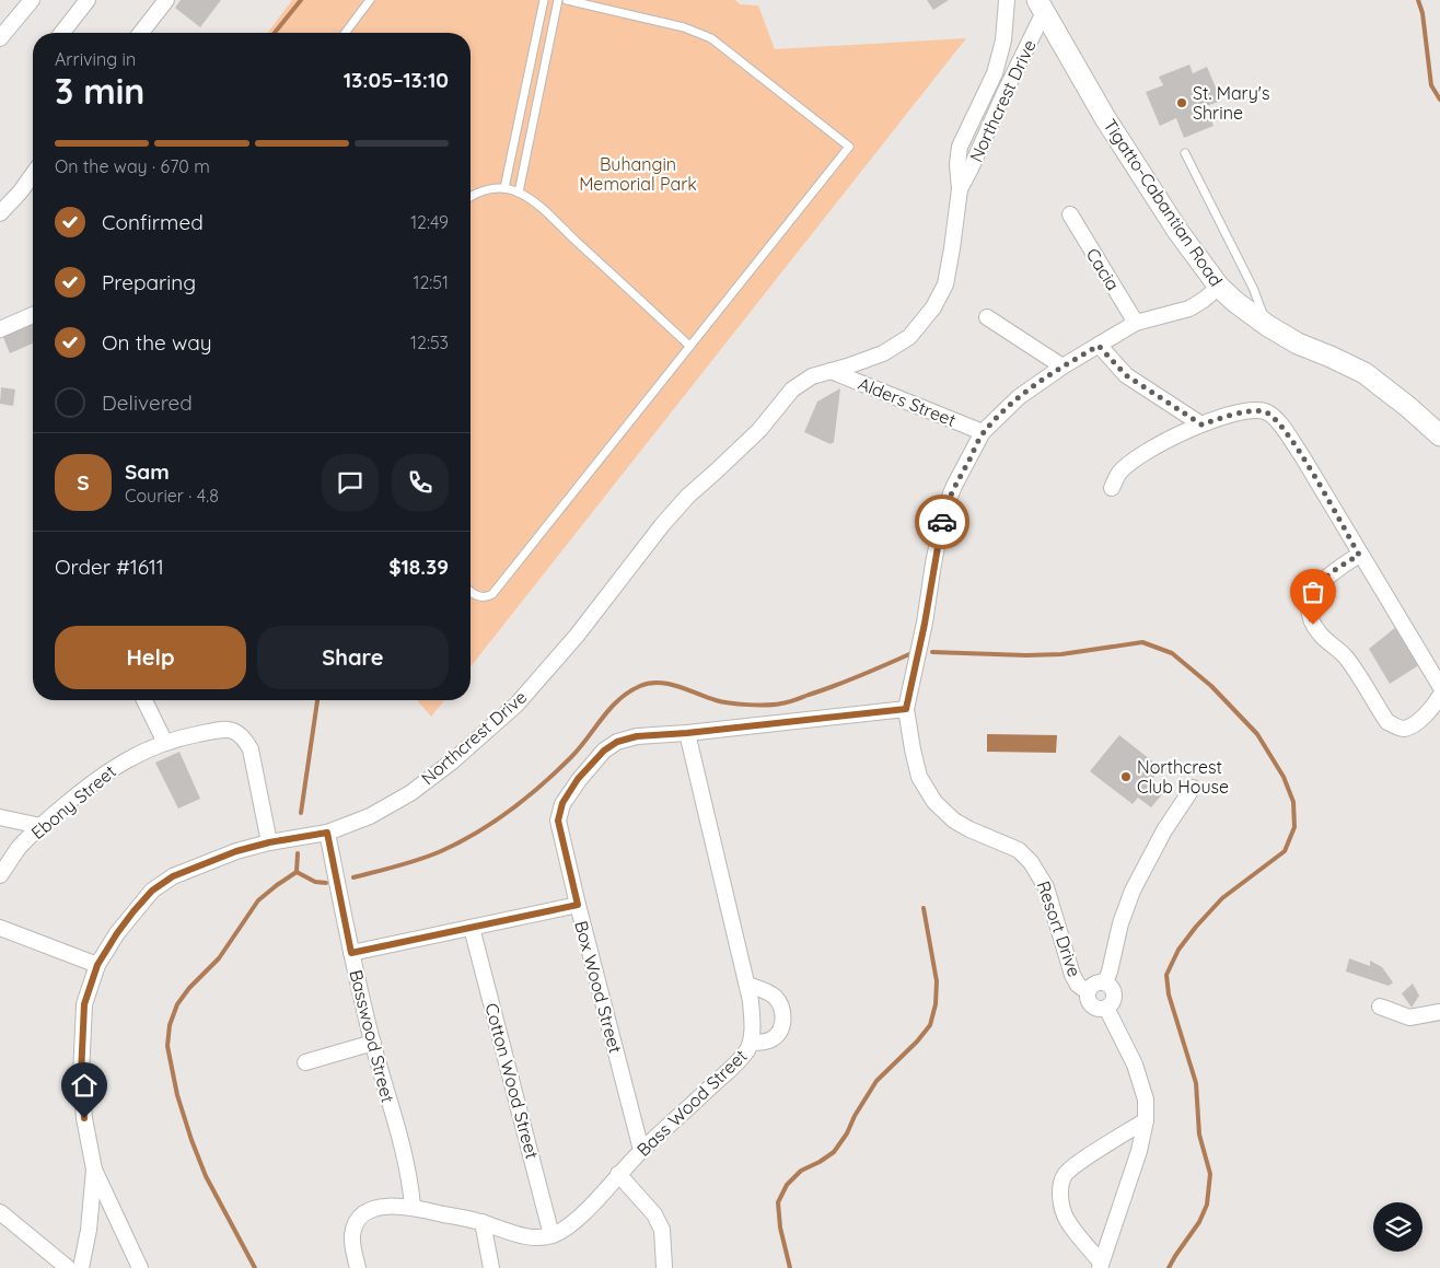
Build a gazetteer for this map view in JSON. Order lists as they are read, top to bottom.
{
  "streets": {
    "street": [
      "Northcrest Drive",
      "Tigatto-Cabantian Road",
      "Cacia",
      "Alders Street",
      "Ebony Street",
      "Resort Drive",
      "Box Wood Street",
      "Basswood Street",
      "Cotton Wood Street",
      "Bass Wood Street"
    ]
  },
  "crossings": [
    ["Northcrest Drive", "Tigatto-Cabantian Road"],
    ["Northcrest Drive", "Alders Street"],
    ["Northcrest Drive", "Ebony Street"],
    ["Northcrest Drive", "Basswood Street"],
    ["Tigatto-Cabantian Road", "Resort Drive"],
    ["Cacia", "Resort Drive"],
    ["Alders Street", "Resort Drive"],
    ["Resort Drive", "Box Wood Street"],
    ["Box Wood Street", "Bass Wood Street"],
    ["Cotton Wood Street", "Bass Wood Street"]
  ],
  "parks": ["Buhangin Memorial Park"],
  "places": ["St. Mary's Shrine", "Northcrest Club House"],
  "page": {
    "heading": ["3 min", "Arriving in", "13:05–13:10"],
    "panel": [
      "Sam",
      "Courier · 4.8",
      "Order #1611",
      "$18.39"
    ],
    "bar": "On the way · 670 m",
    "list": [
      ["Confirmed", "12:49"],
      ["Preparing", "12:51"],
      ["On the way", "12:53"],
      "Delivered"
    ],
    "round": "S",
    "buttons": ["Help", "Share"]
  }
}
